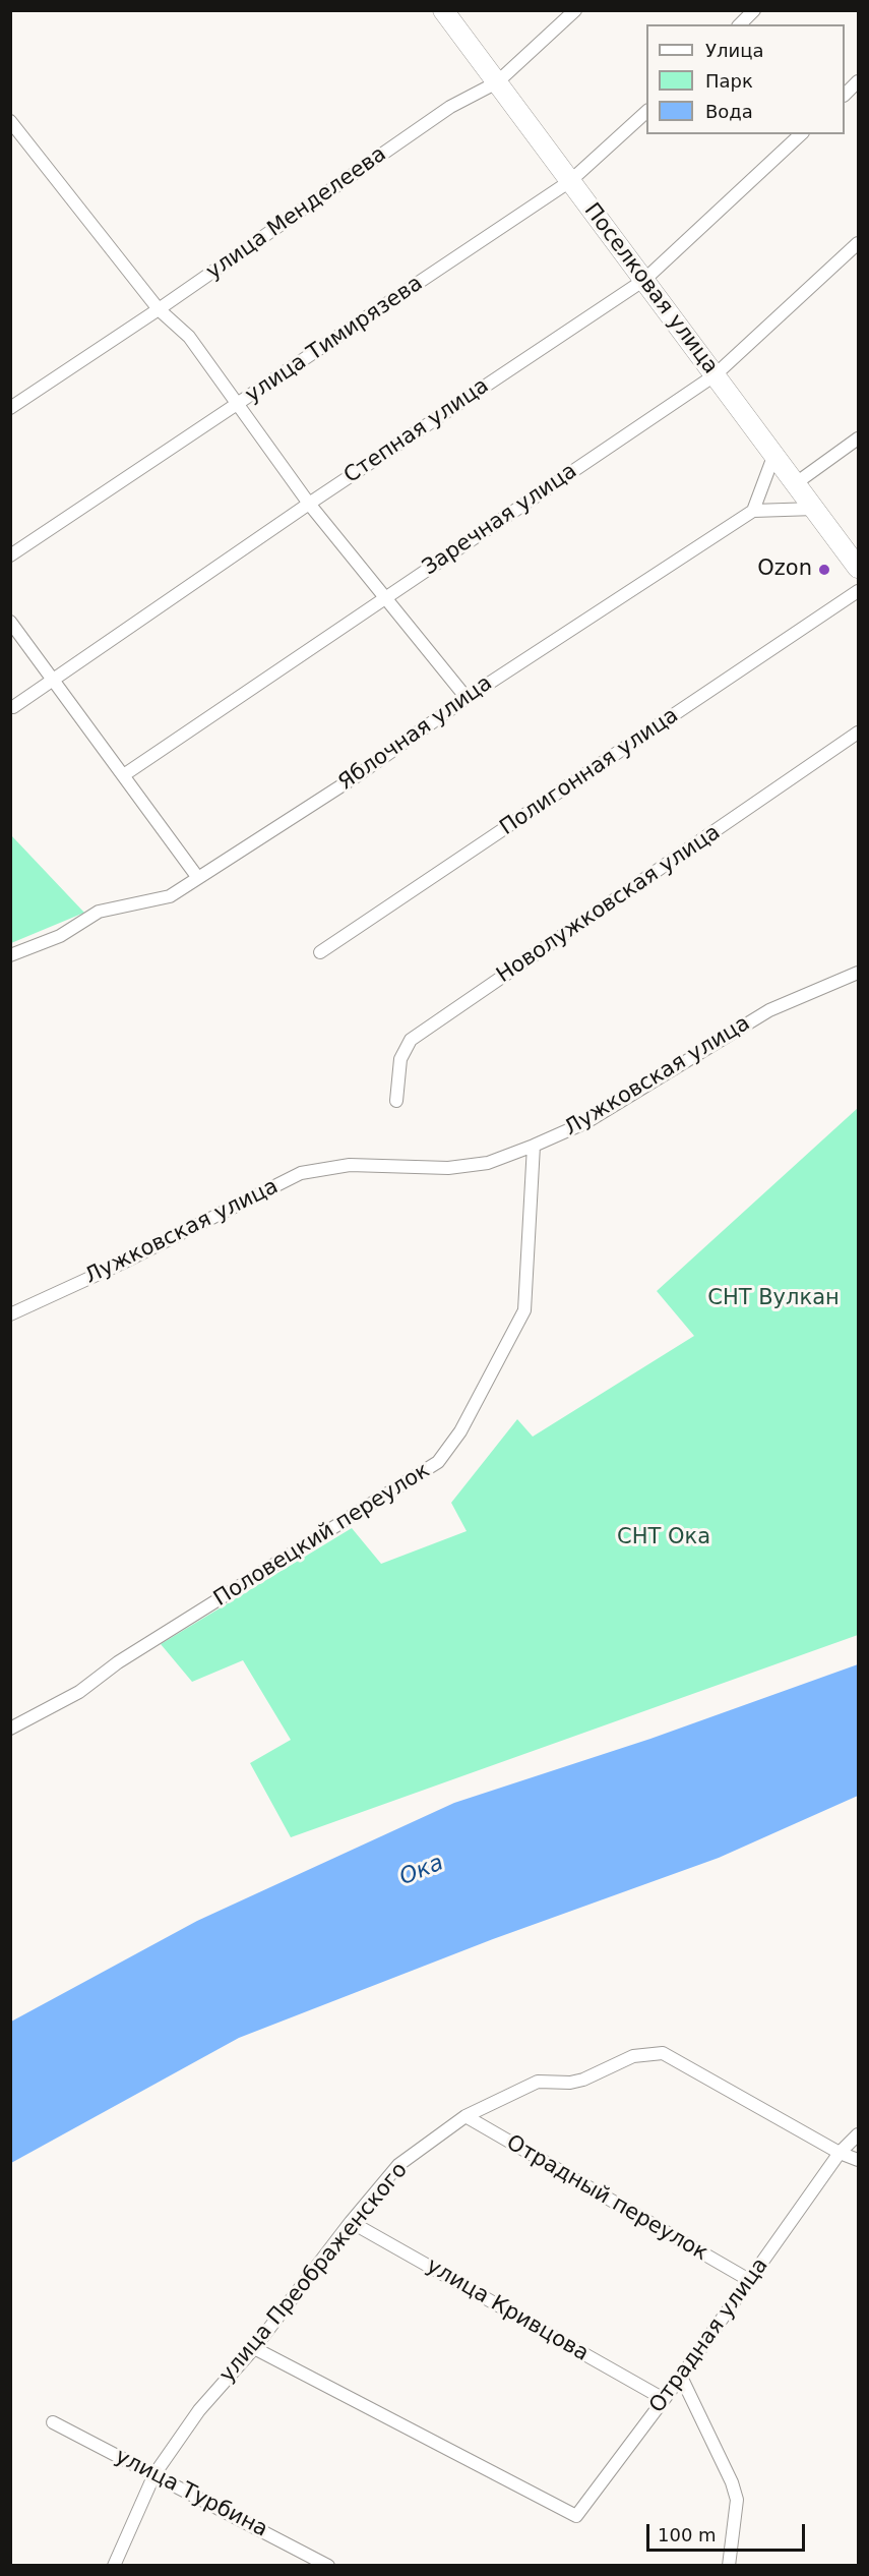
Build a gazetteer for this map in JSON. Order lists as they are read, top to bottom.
{
  "streets": {
    "highway": ["Поселковая улица"],
    "street": [
      "улица Менделеева",
      "улица Тимирязева",
      "Степная улица",
      "Заречная улица",
      "Яблочная улица",
      "Полигонная улица",
      "Новолужковская улица",
      "Лужковская улица",
      "Половецкий переулок",
      "Отрадный переулок",
      "улица Преображенского",
      "улица Кривцова",
      "Отрадная улица",
      "улица Турбина"
    ]
  },
  "crossings": [
    ["улица Менделеева", "Поселковая улица"],
    ["Поселковая улица", "улица Тимирязева"],
    ["Поселковая улица", "Степная улица"],
    ["Поселковая улица", "Заречная улица"],
    ["Лужковская улица", "Половецкий переулок"],
    ["Отрадный переулок", "улица Преображенского"],
    ["Отрадный переулок", "Отрадная улица"],
    ["улица Преображенского", "улица Кривцова"],
    ["улица Преображенского", "Отрадная улица"],
    ["улица Преображенского", "улица Турбина"],
    ["улица Кривцова", "Отрадная улица"]
  ],
  "water": ["Ока"],
  "parks": ["СНТ Вулкан", "СНТ Ока"],
  "places": ["Ozon"],
  "legend": ["Улица", "Парк", "Вода"],
  "scale_bar": "100 m"
}
